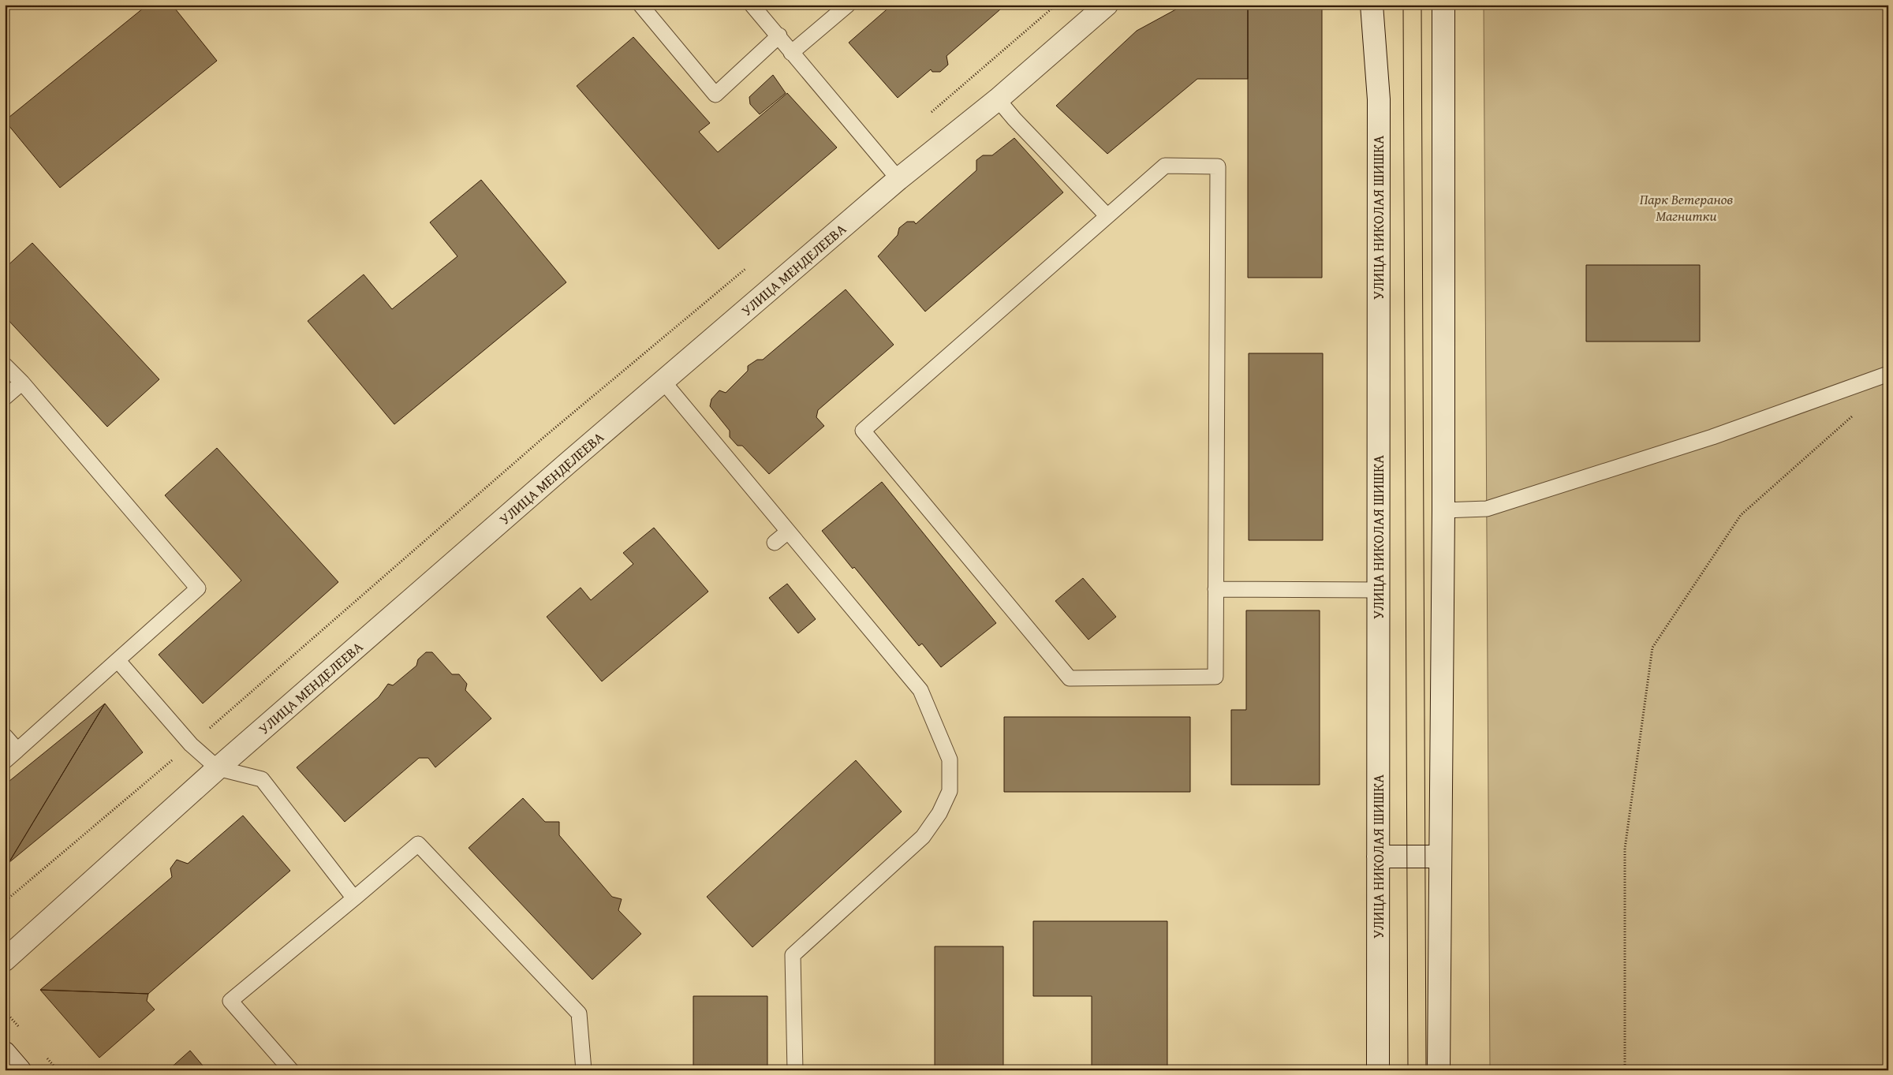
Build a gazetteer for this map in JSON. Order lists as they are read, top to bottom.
{
  "streets": {
    "main road": ["УЛИЦА НИКОЛАЯ ШИШКА", "УЛИЦА МЕНДЕЛЕЕВА"]
  },
  "parks": ["Парк Ветеранов Магнитки"]
}
